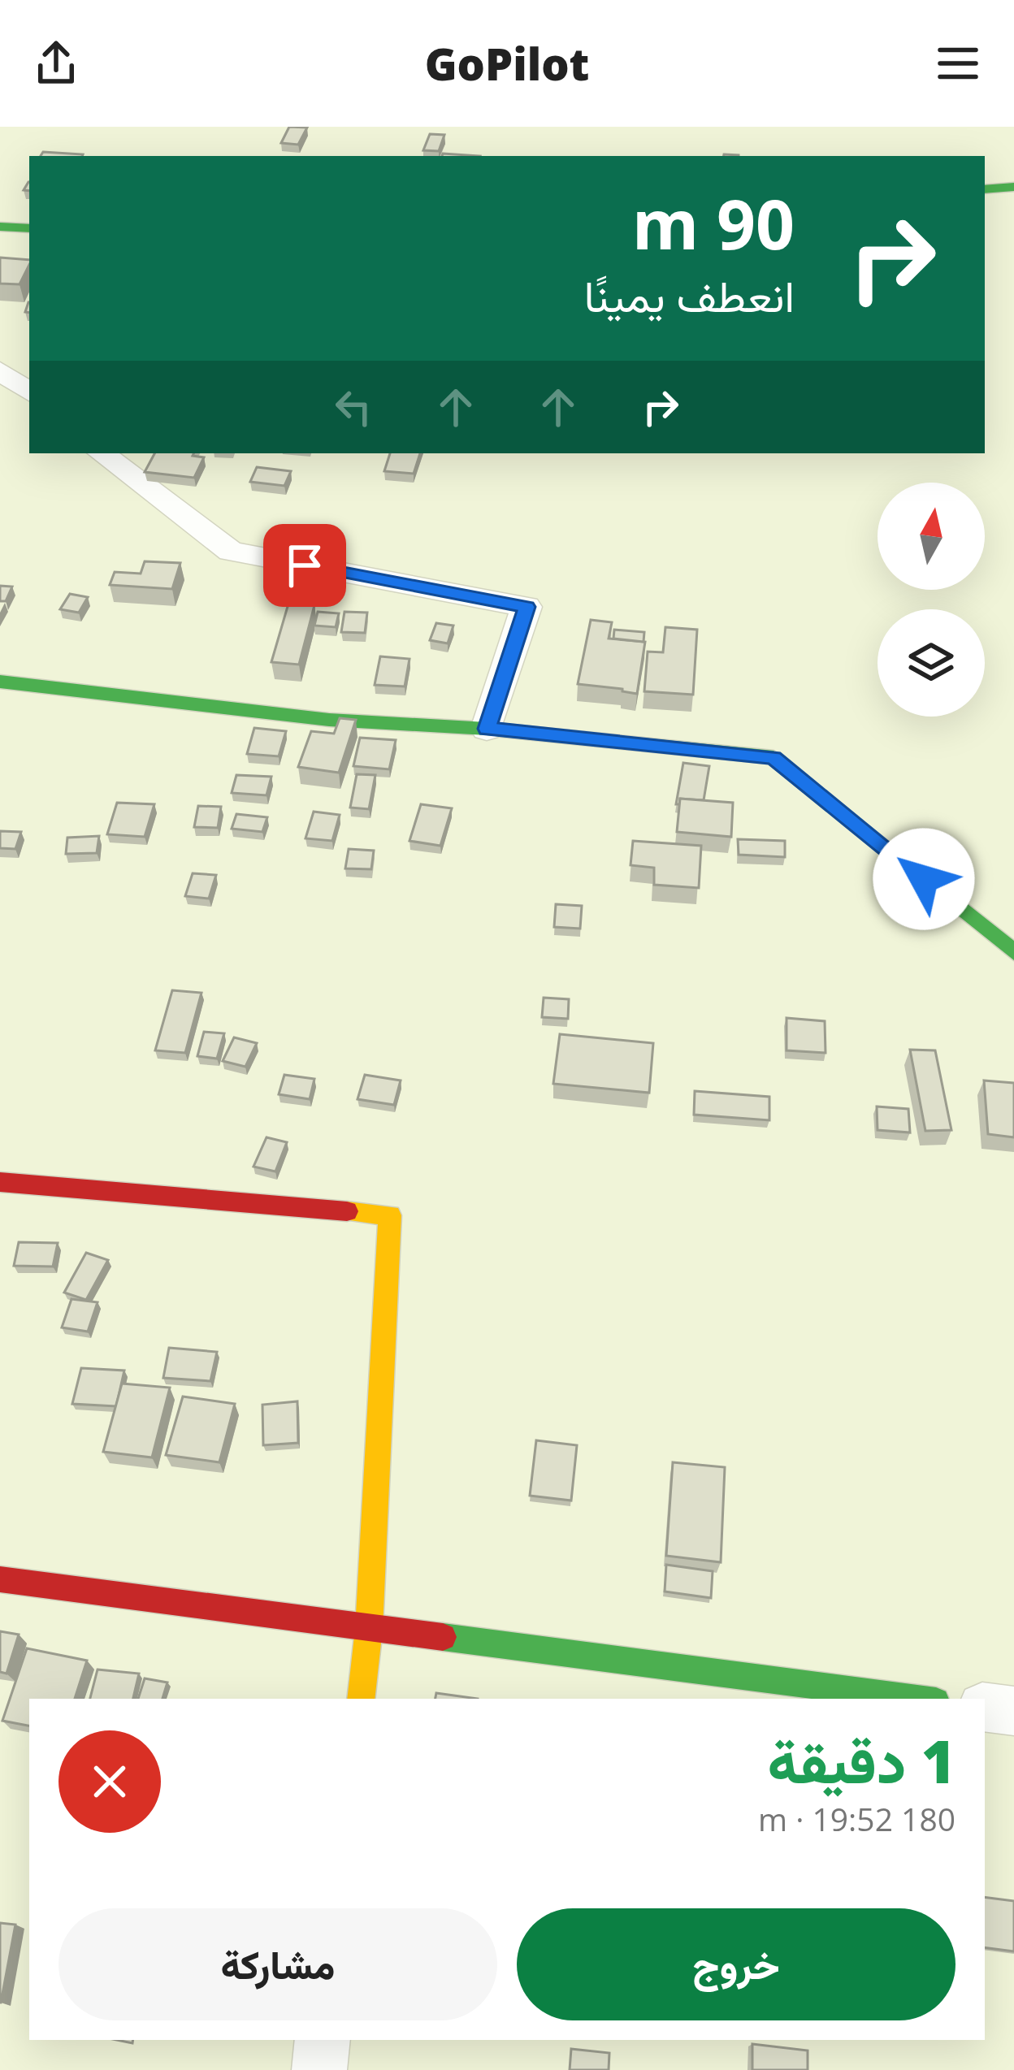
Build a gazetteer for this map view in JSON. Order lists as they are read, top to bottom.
{
  "north": "top",
  "page": {
    "header": "GoPilot",
    "turn": ["90 m", "انعطف يمينًا"],
    "heading": ["1 دقيقة", "180 m · 19:52"],
    "buttons": ["خروج", "مشاركة"]
  }
}
